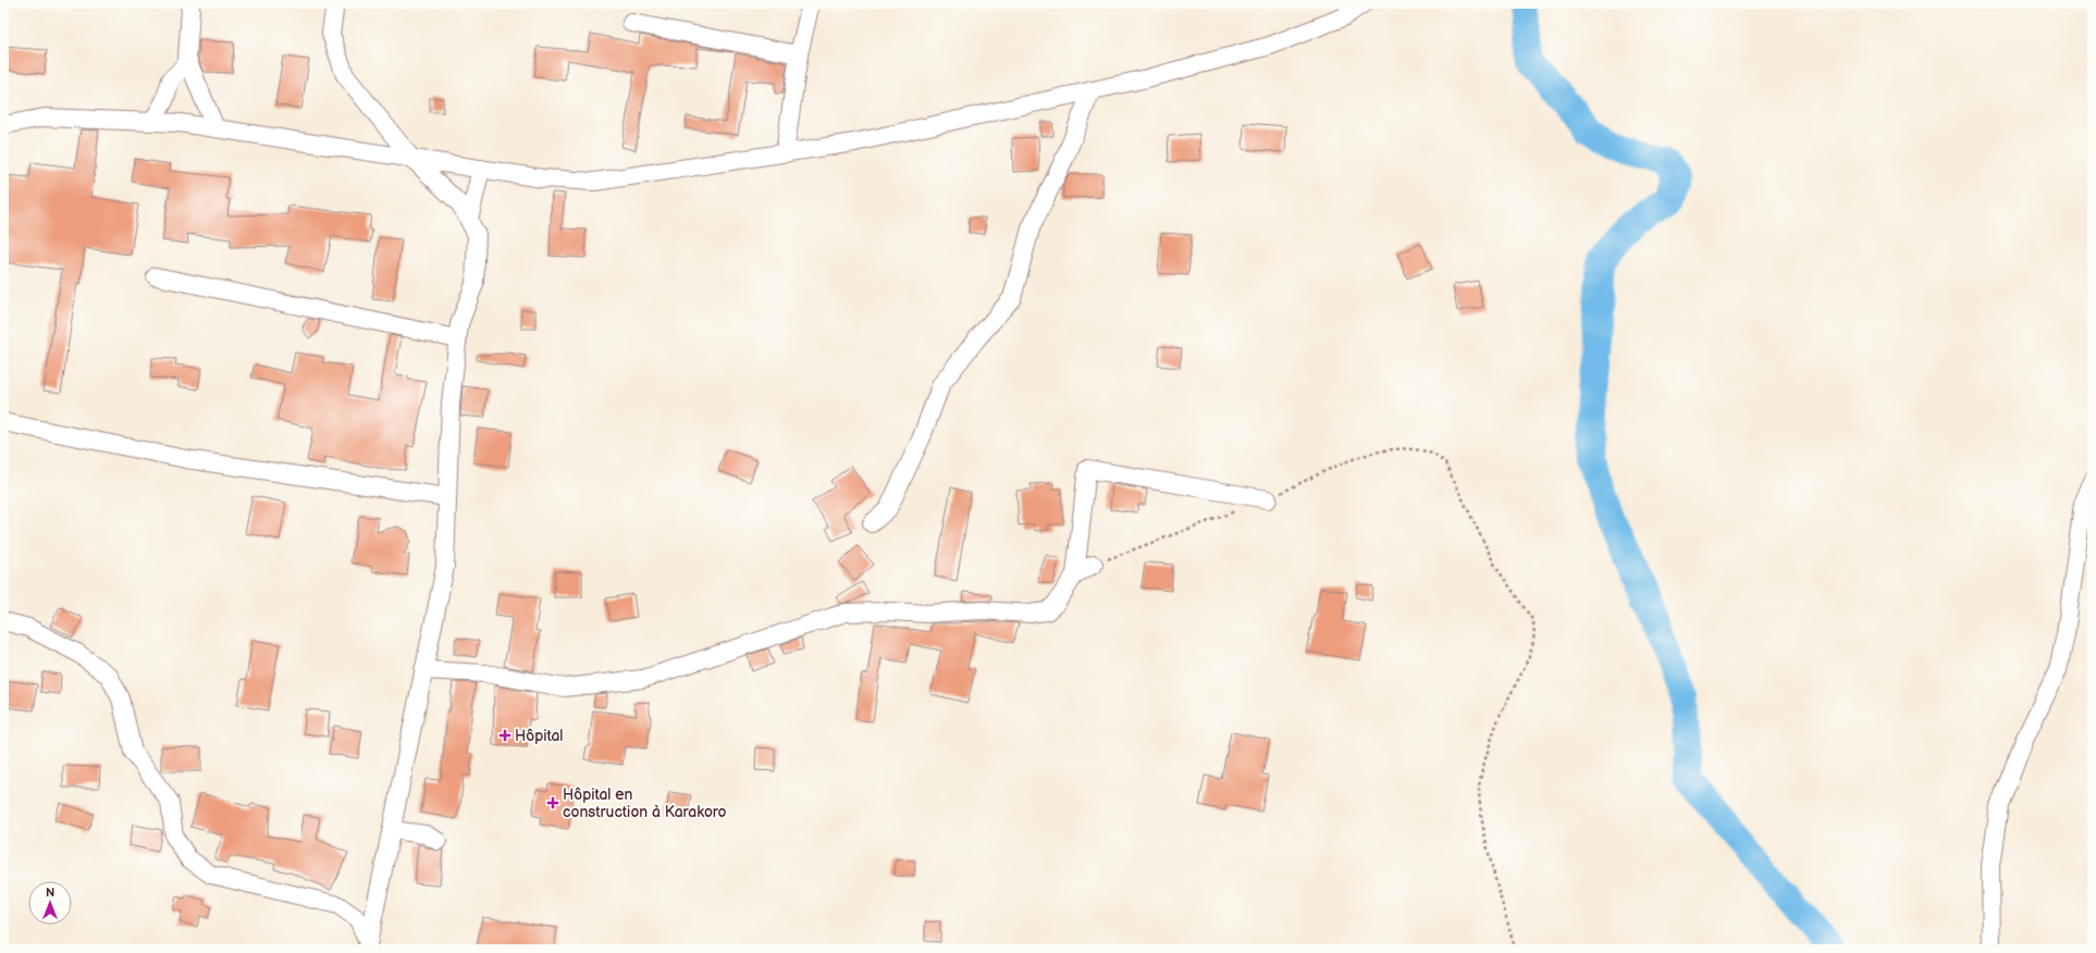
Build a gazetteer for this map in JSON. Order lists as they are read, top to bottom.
{
  "places": {
    "health": ["Hôpital", "Hôpital en construction à Karakoro"]
  },
  "north": "top"
}
